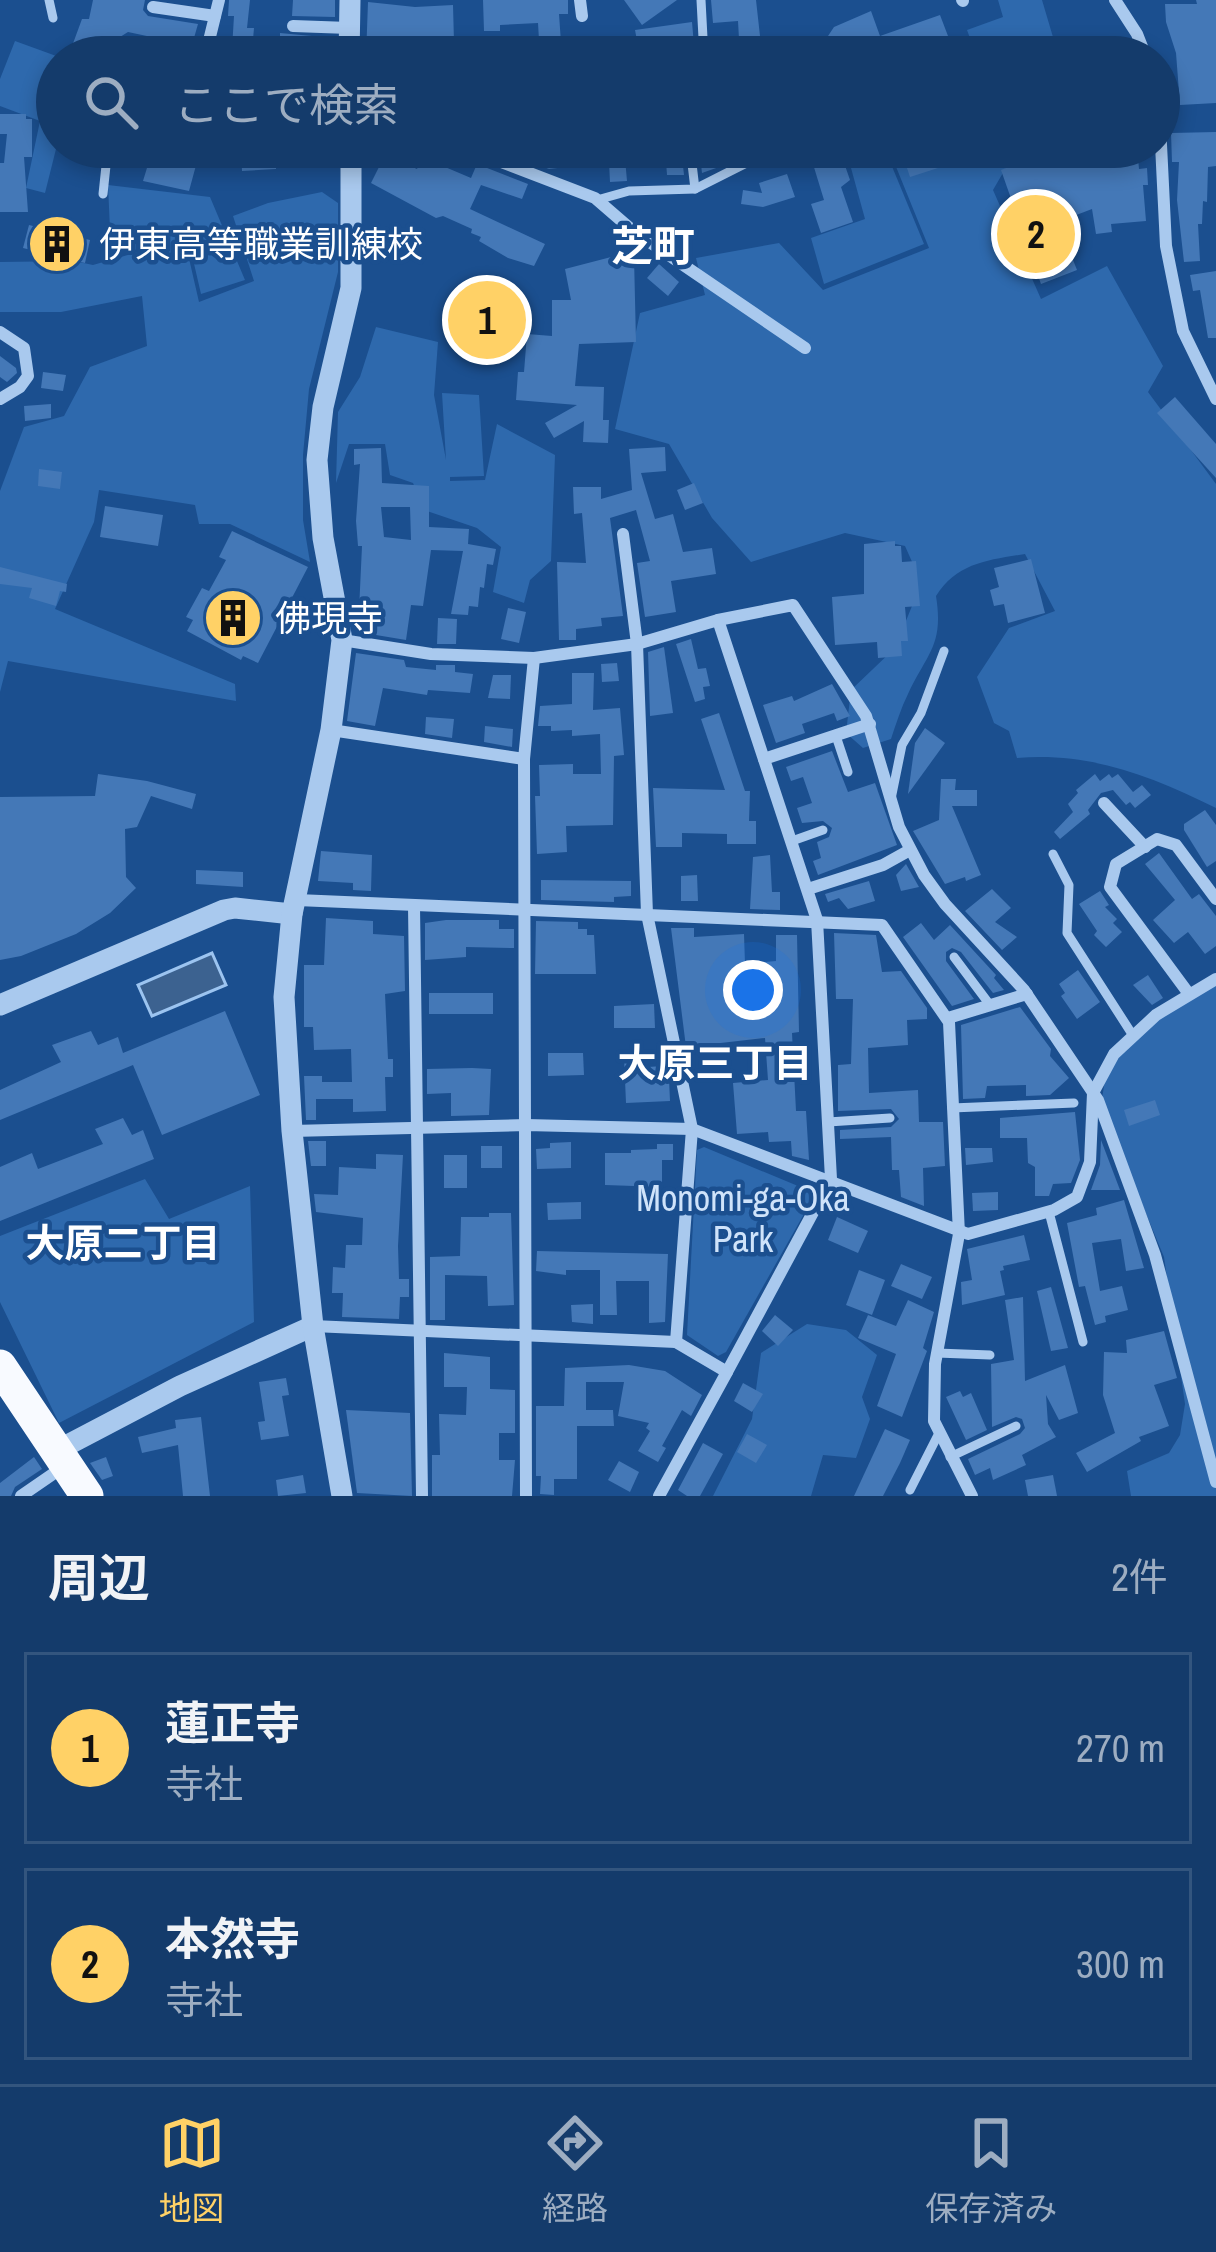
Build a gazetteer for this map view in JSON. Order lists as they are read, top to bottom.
{
  "districts": ["芝町", "大原三丁目", "大原二丁目"],
  "parks": ["Monomi-ga-Oka Park"],
  "places": {
    "building": ["伊東高等職業訓練校", "佛現寺"]
  },
  "page": {
    "search": "ここで検索",
    "pins": ["2", "1"],
    "heading": ["周辺", "2件"],
    "list": [
      {
        "mark": "1",
        "name": "蓮正寺",
        "note": "寺社",
        "value": "270 m"
      },
      {
        "mark": "2",
        "name": "本然寺",
        "note": "寺社",
        "value": "300 m"
      }
    ],
    "nav": ["地図", "経路", "保存済み"]
  }
}
